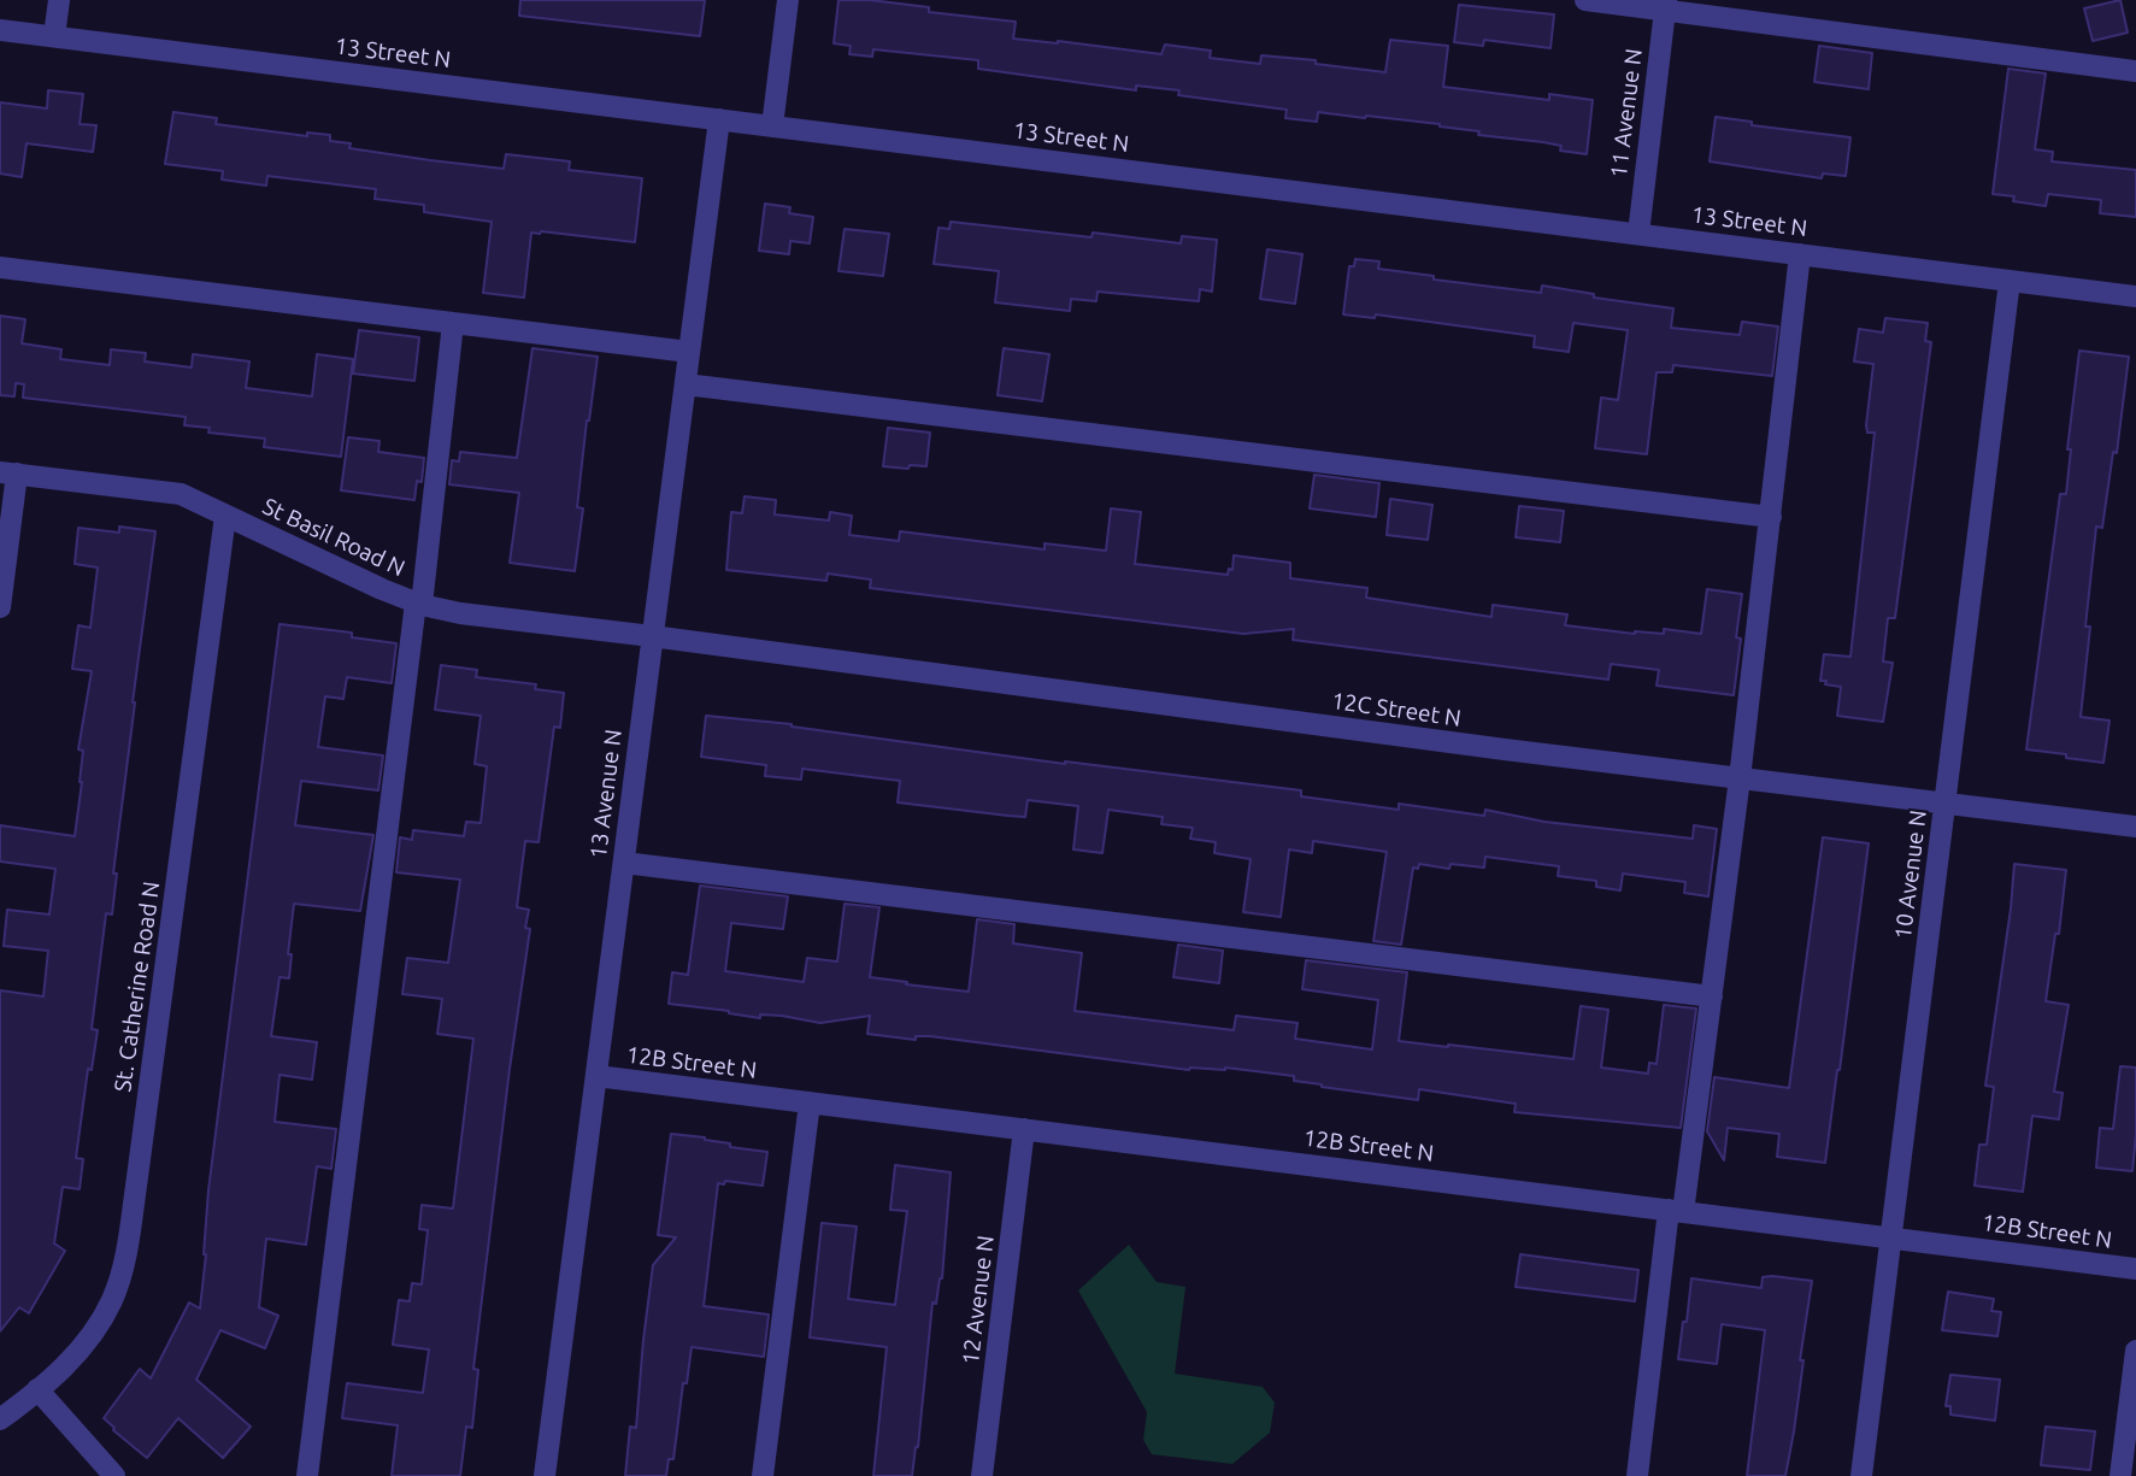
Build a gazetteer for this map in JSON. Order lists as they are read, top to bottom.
{
  "streets": {
    "street": [
      "13 Street N",
      "11 Avenue N",
      "St Basil Road N",
      "12C Street N",
      "13 Avenue N",
      "10 Avenue N",
      "St. Catherine Road N",
      "12B Street N",
      "12 Avenue N"
    ]
  },
  "crossings": [
    ["13 Street N", "11 Avenue N"],
    ["13 Street N", "13 Avenue N"],
    ["13 Street N", "10 Avenue N"],
    ["St Basil Road N", "12C Street N"],
    ["St Basil Road N", "13 Avenue N"],
    ["St Basil Road N", "St. Catherine Road N"],
    ["12C Street N", "13 Avenue N"],
    ["12C Street N", "10 Avenue N"],
    ["13 Avenue N", "12B Street N"],
    ["10 Avenue N", "12B Street N"],
    ["12B Street N", "12 Avenue N"]
  ]
}
